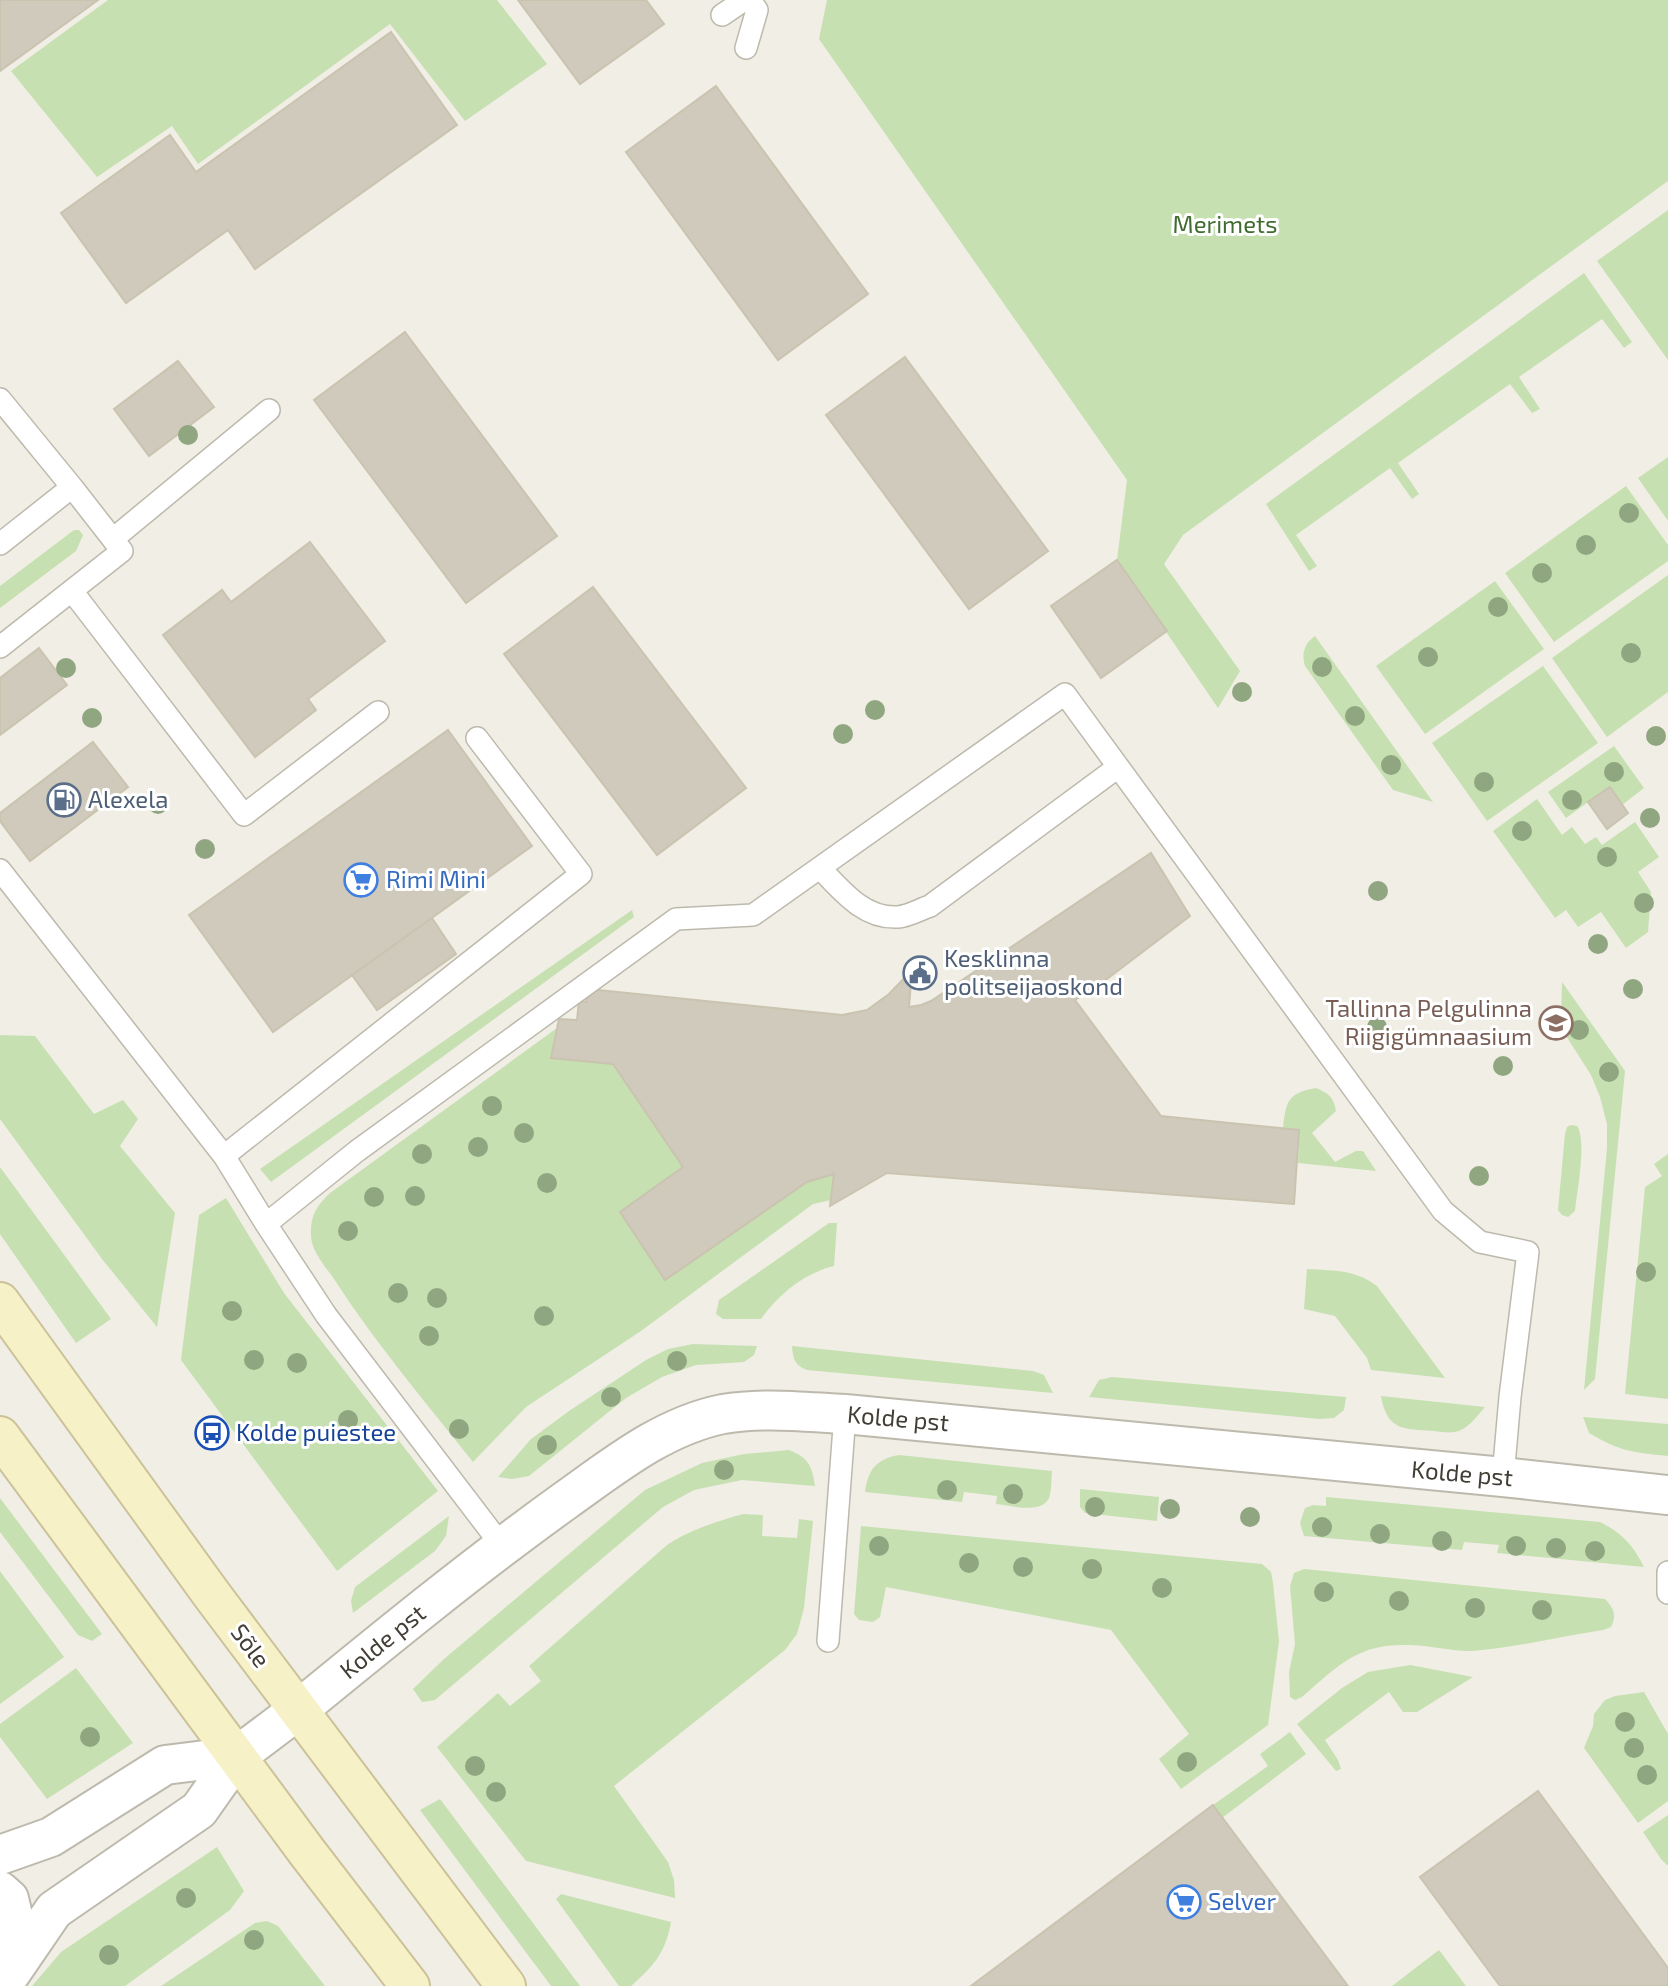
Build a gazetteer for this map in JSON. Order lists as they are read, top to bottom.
{
  "streets": {
    "main road": ["Sõle"],
    "street": ["Kolde pst"]
  },
  "crossings": [
    ["Kolde pst", "Sõle"]
  ],
  "parks": ["Merimets"],
  "places": {
    "fuel station": ["Alexela"],
    "supermarket": ["Rimi Mini", "Selver"],
    "public building": ["Kesklinna politseijaoskond"],
    "school or university": ["Tallinna Pelgulinna Riigigümnaasium"],
    "bus stop": ["Kolde puiestee"]
  }
}
